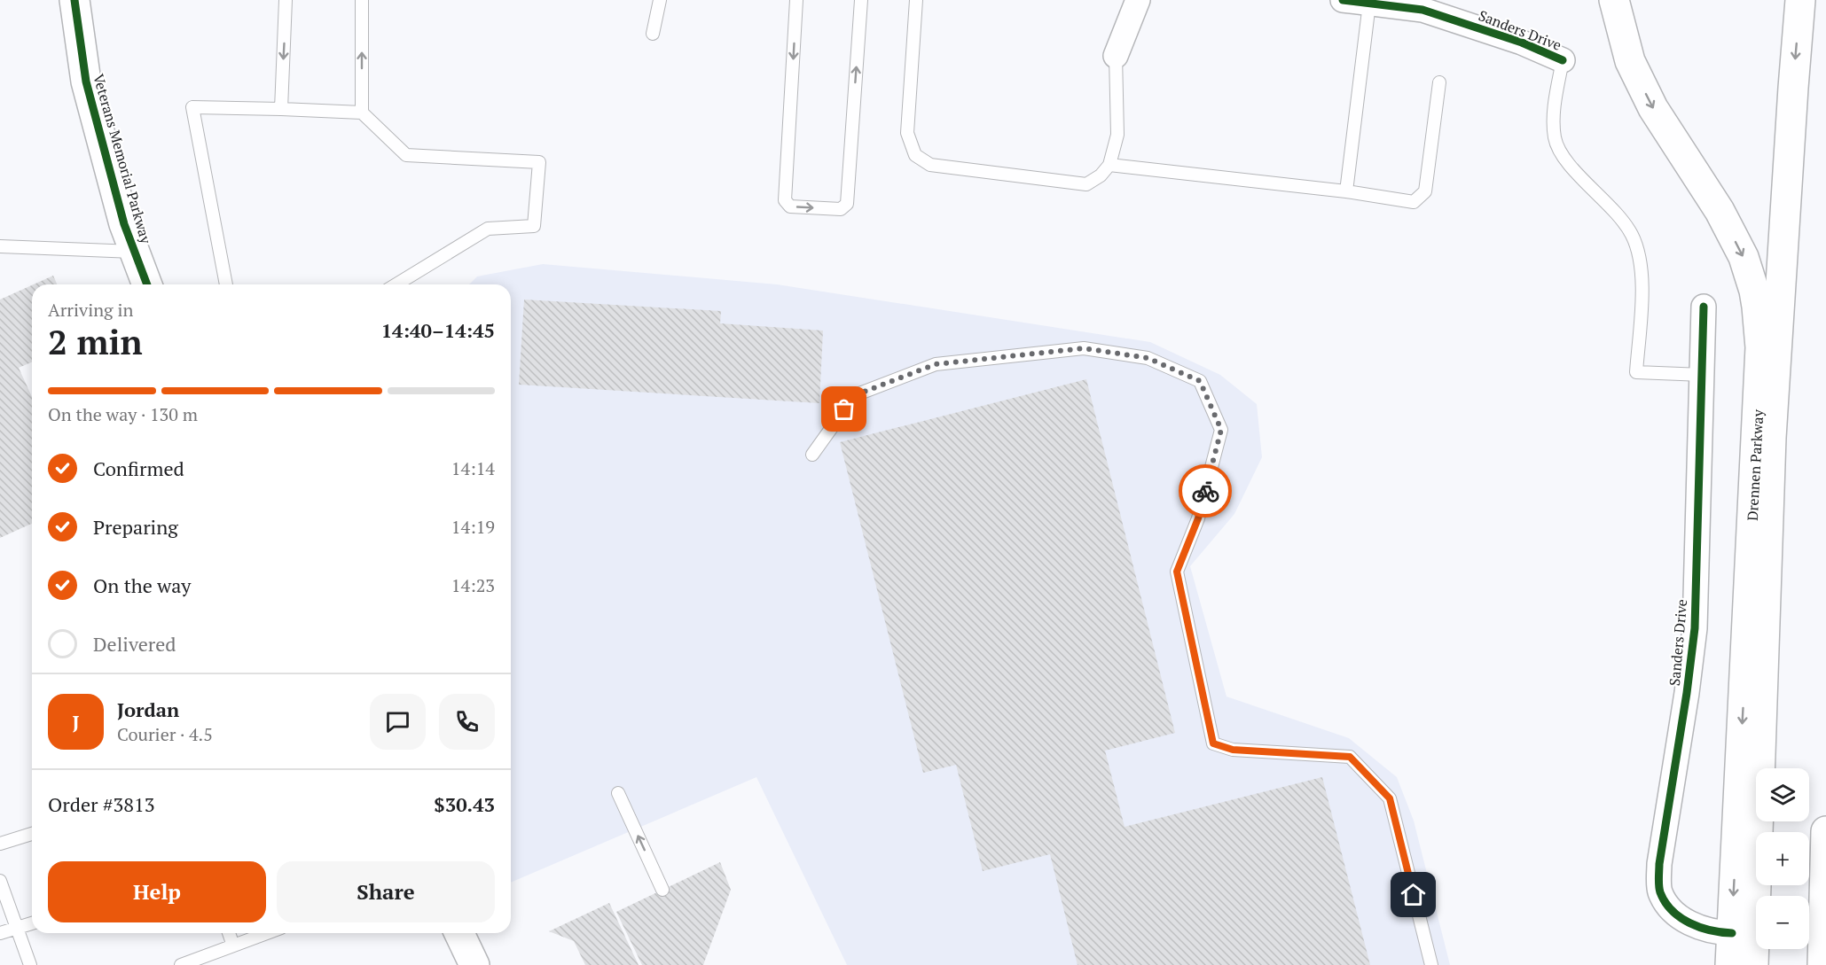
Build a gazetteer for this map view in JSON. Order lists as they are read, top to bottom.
{
  "streets": {
    "main road": ["Veterans Memorial Parkway", "Drennen Parkway"],
    "street": ["Sanders Drive"]
  },
  "crossings": [
    ["Sanders Drive", "Drennen Parkway"]
  ],
  "page": {
    "heading": ["2 min", "Arriving in", "14:40–14:45"],
    "panel": [
      "Jordan",
      "Courier · 4.5",
      "Order #3813",
      "$30.43"
    ],
    "bar": "On the way · 130 m",
    "list": [
      ["Confirmed", "14:14"],
      ["Preparing", "14:19"],
      ["On the way", "14:23"],
      "Delivered"
    ],
    "round": "J",
    "map_buttons": ["+", "−"],
    "buttons": ["Help", "Share"]
  }
}
